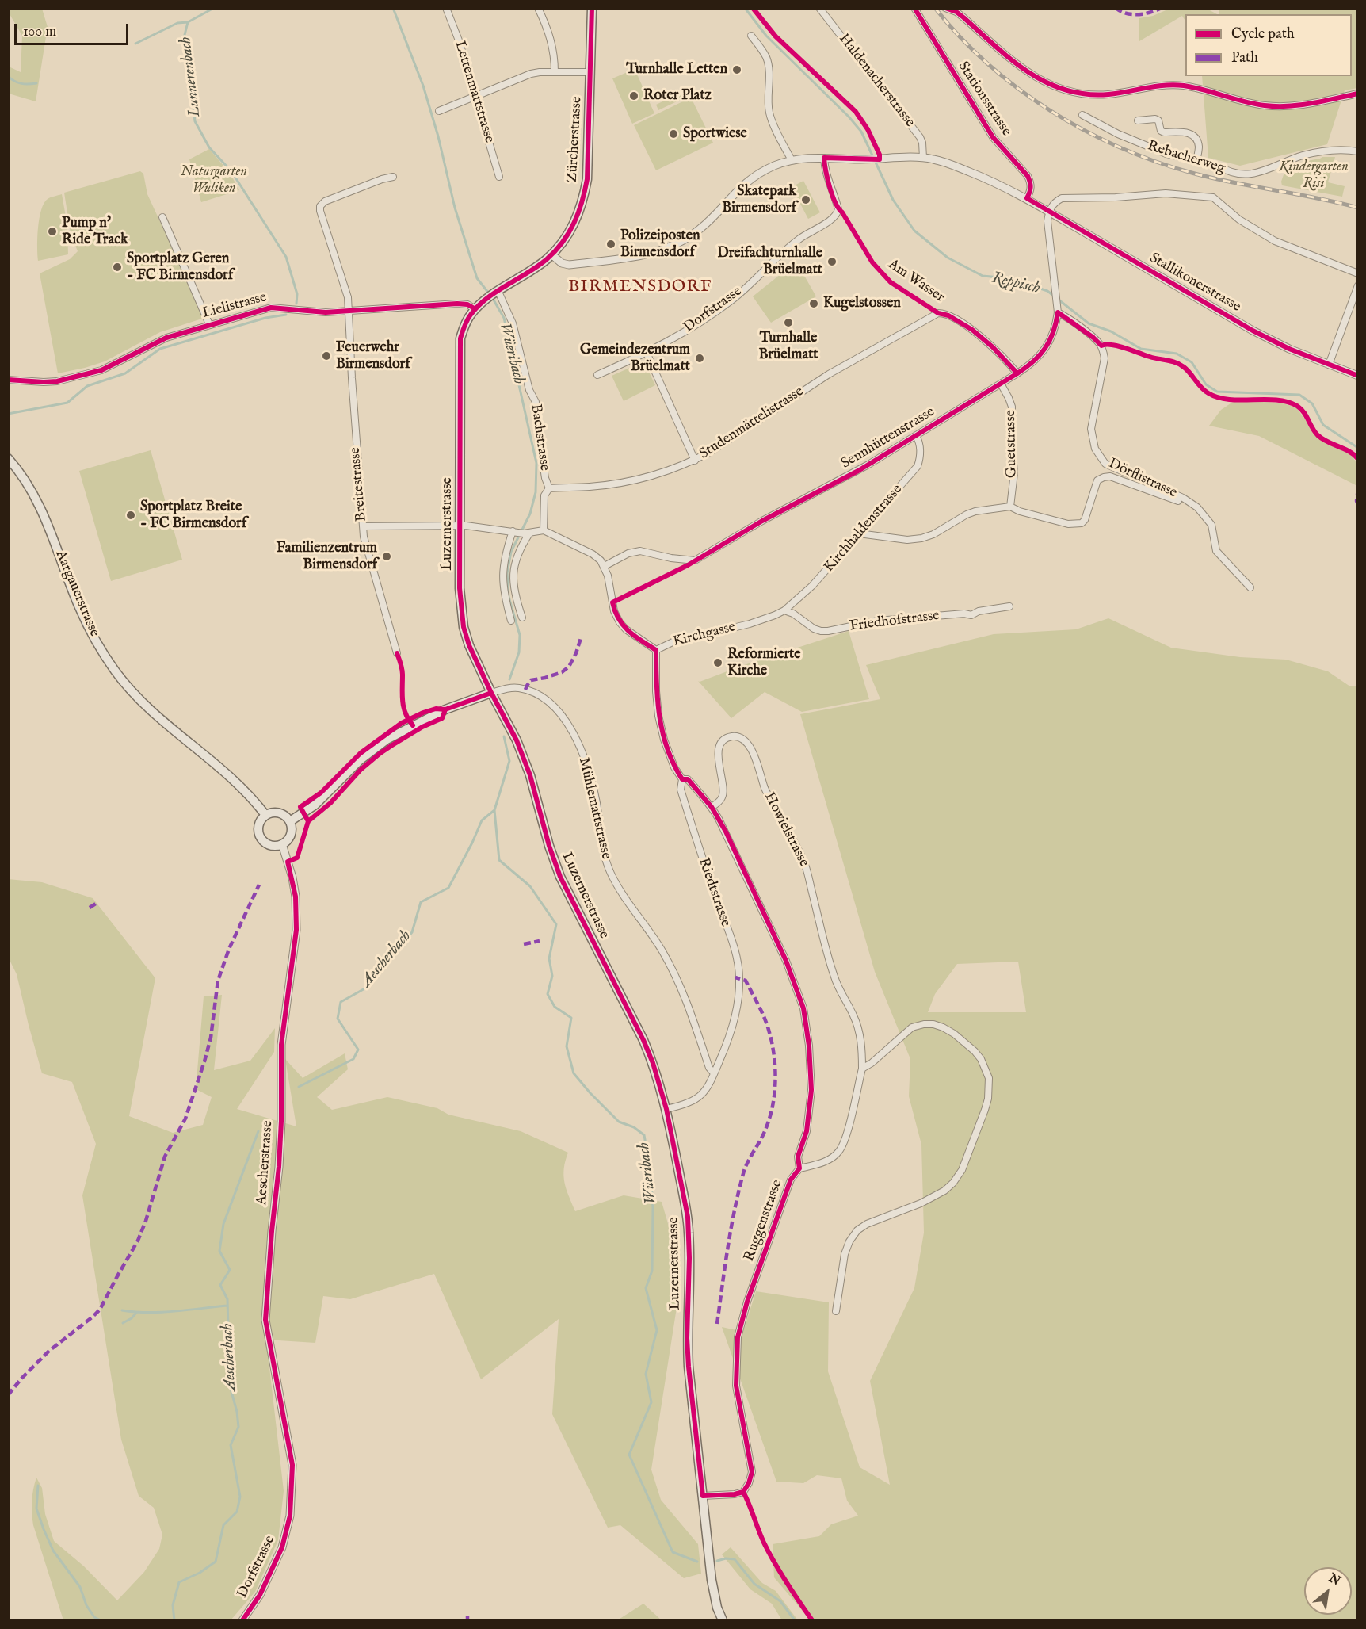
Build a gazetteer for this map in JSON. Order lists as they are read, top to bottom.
{
  "streets": {
    "main road": ["Zürcherstrasse", "Luzernerstrasse", "Aargauerstrasse"],
    "street": [
      "Haldenacherstrasse",
      "Lettenmattstrasse",
      "Stationsstrasse",
      "Rebacherweg",
      "Am Wasser",
      "Stallikonerstrasse",
      "Lielistrasse",
      "Dorfstrasse",
      "Studenmättelistrasse",
      "Bachstrasse",
      "Sennhüttenstrasse",
      "Guetstrasse",
      "Dörflistrasse",
      "Breitestrasse",
      "Kirchhaldenstrasse",
      "Friedhofstrasse",
      "Kirchgasse",
      "Mühlemattstrasse",
      "Howielstrasse",
      "Riedtstrasse",
      "Aescherstrasse",
      "Ruggenstrasse"
    ]
  },
  "crossings": [
    ["Haldenacherstrasse", "Stallikonerstrasse"],
    ["Stationsstrasse", "Stallikonerstrasse"],
    ["Zürcherstrasse", "Stallikonerstrasse"],
    ["Zürcherstrasse", "Lielistrasse"],
    ["Zürcherstrasse", "Bachstrasse"],
    ["Zürcherstrasse", "Luzernerstrasse"],
    ["Am Wasser", "Studenmättelistrasse"],
    ["Am Wasser", "Sennhüttenstrasse"],
    ["Stallikonerstrasse", "Dorfstrasse"],
    ["Stallikonerstrasse", "Sennhüttenstrasse"],
    ["Lielistrasse", "Breitestrasse"],
    ["Lielistrasse", "Luzernerstrasse"],
    ["Dorfstrasse", "Aescherstrasse"],
    ["Studenmättelistrasse", "Bachstrasse"],
    ["Sennhüttenstrasse", "Guetstrasse"],
    ["Sennhüttenstrasse", "Dörflistrasse"],
    ["Sennhüttenstrasse", "Kirchhaldenstrasse"],
    ["Sennhüttenstrasse", "Kirchgasse"],
    ["Luzernerstrasse", "Mühlemattstrasse"],
    ["Luzernerstrasse", "Riedtstrasse"],
    ["Luzernerstrasse", "Ruggenstrasse"],
    ["Kirchhaldenstrasse", "Friedhofstrasse"],
    ["Kirchhaldenstrasse", "Kirchgasse"],
    ["Aargauerstrasse", "Aescherstrasse"],
    ["Friedhofstrasse", "Kirchgasse"],
    ["Kirchgasse", "Riedtstrasse"],
    ["Mühlemattstrasse", "Riedtstrasse"],
    ["Howielstrasse", "Ruggenstrasse"],
    ["Riedtstrasse", "Ruggenstrasse"]
  ],
  "districts": ["BIRMENSDORF"],
  "water": [
    "Lunnerenbach",
    "Reppisch",
    "Wüeribach",
    "Aescherbach"
  ],
  "parks": ["Kindergarten Risi", "Naturgarten Wuliken"],
  "places": [
    "Turnhalle Letten",
    "Roter Platz",
    "Sportwiese",
    "Skatepark Birmensdorf",
    "Pump n' Ride Track",
    "Polizeiposten Birmensdorf",
    "Dreifachturnhalle Brüelmatt",
    "Sportplatz Geren - FC Birmensdorf",
    "Kugelstossen",
    "Turnhalle Brüelmatt",
    "Feuerwehr Birmensdorf",
    "Gemeindezentrum Brüelmatt",
    "Sportplatz Breite - FC Birmensdorf",
    "Familienzentrum Birmensdorf",
    "Reformierte Kirche"
  ],
  "legend": ["Cycle path", "Path"],
  "scale_bar": "100 m",
  "north": "top right"
}
